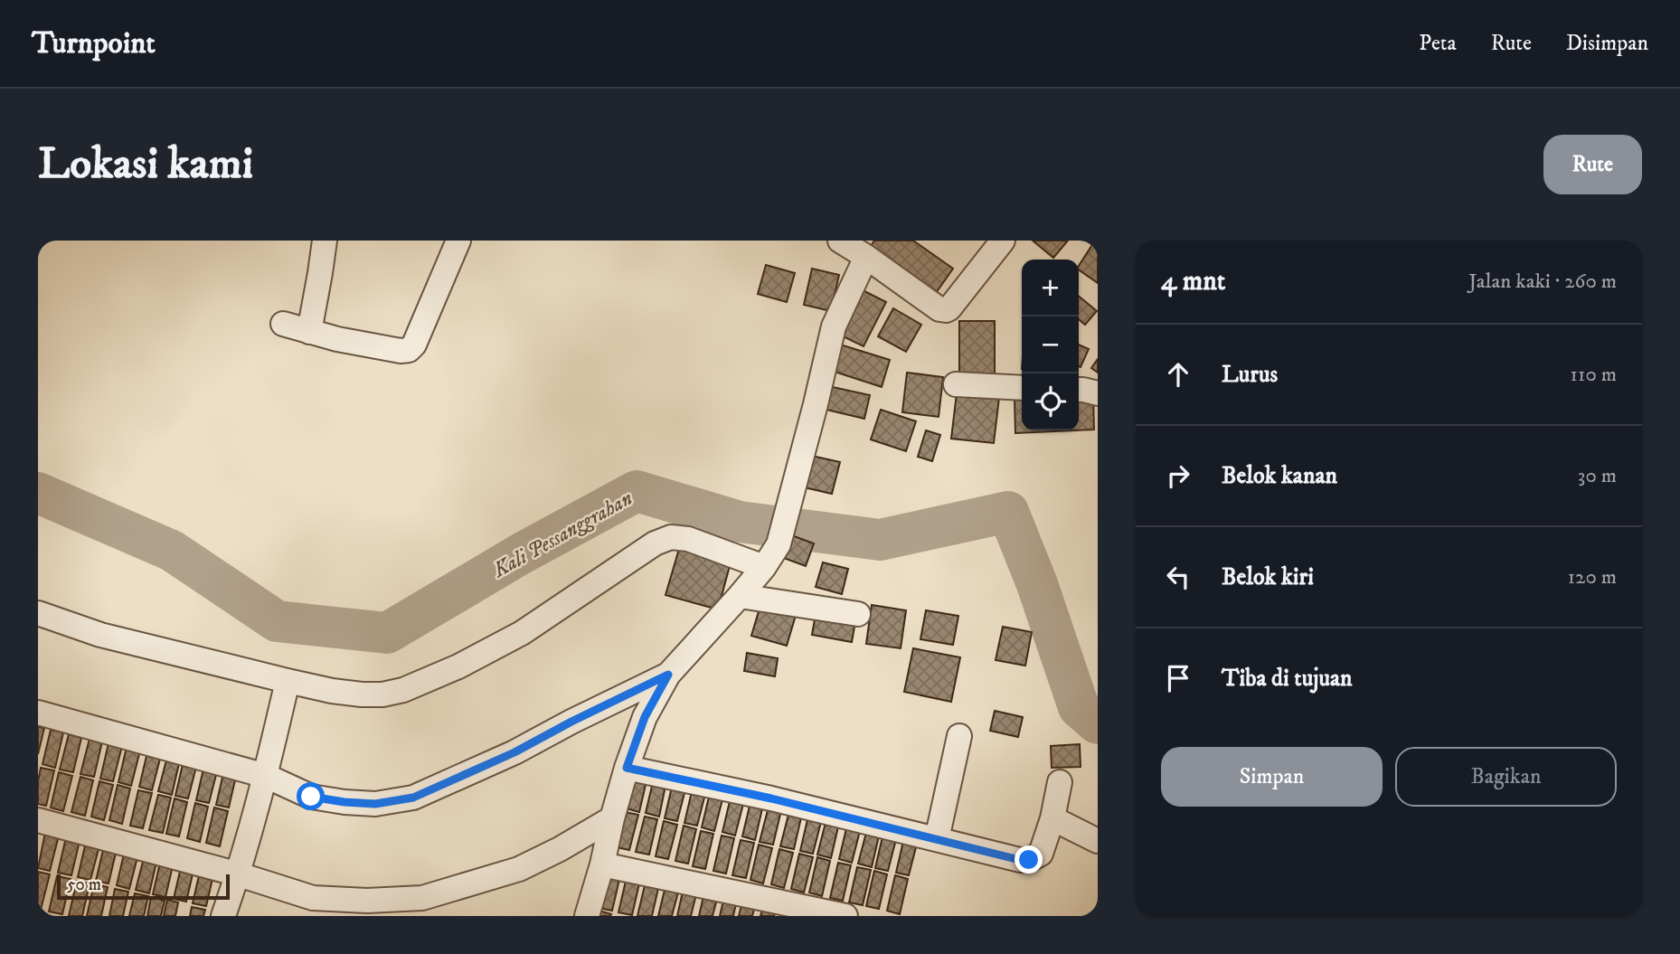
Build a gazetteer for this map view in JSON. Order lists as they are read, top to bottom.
{
  "water": ["Kali Pessanggrahan"],
  "scale_bar": "50 m",
  "page": {
    "header": "Turnpoint",
    "nav": ["Peta", "Rute", "Disimpan"],
    "buttons": [
      "Rute",
      ["Simpan", "Bagikan"]
    ],
    "title": "Lokasi kami",
    "heading": ["4 mnt", "Jalan kaki · 260 m"],
    "map_buttons": ["+", "−"],
    "list": [
      ["Lurus", "110 m"],
      ["Belok kanan", "30 m"],
      ["Belok kiri", "120 m"],
      "Tiba di tujuan"
    ],
    "scale": "50 m"
  }
}
